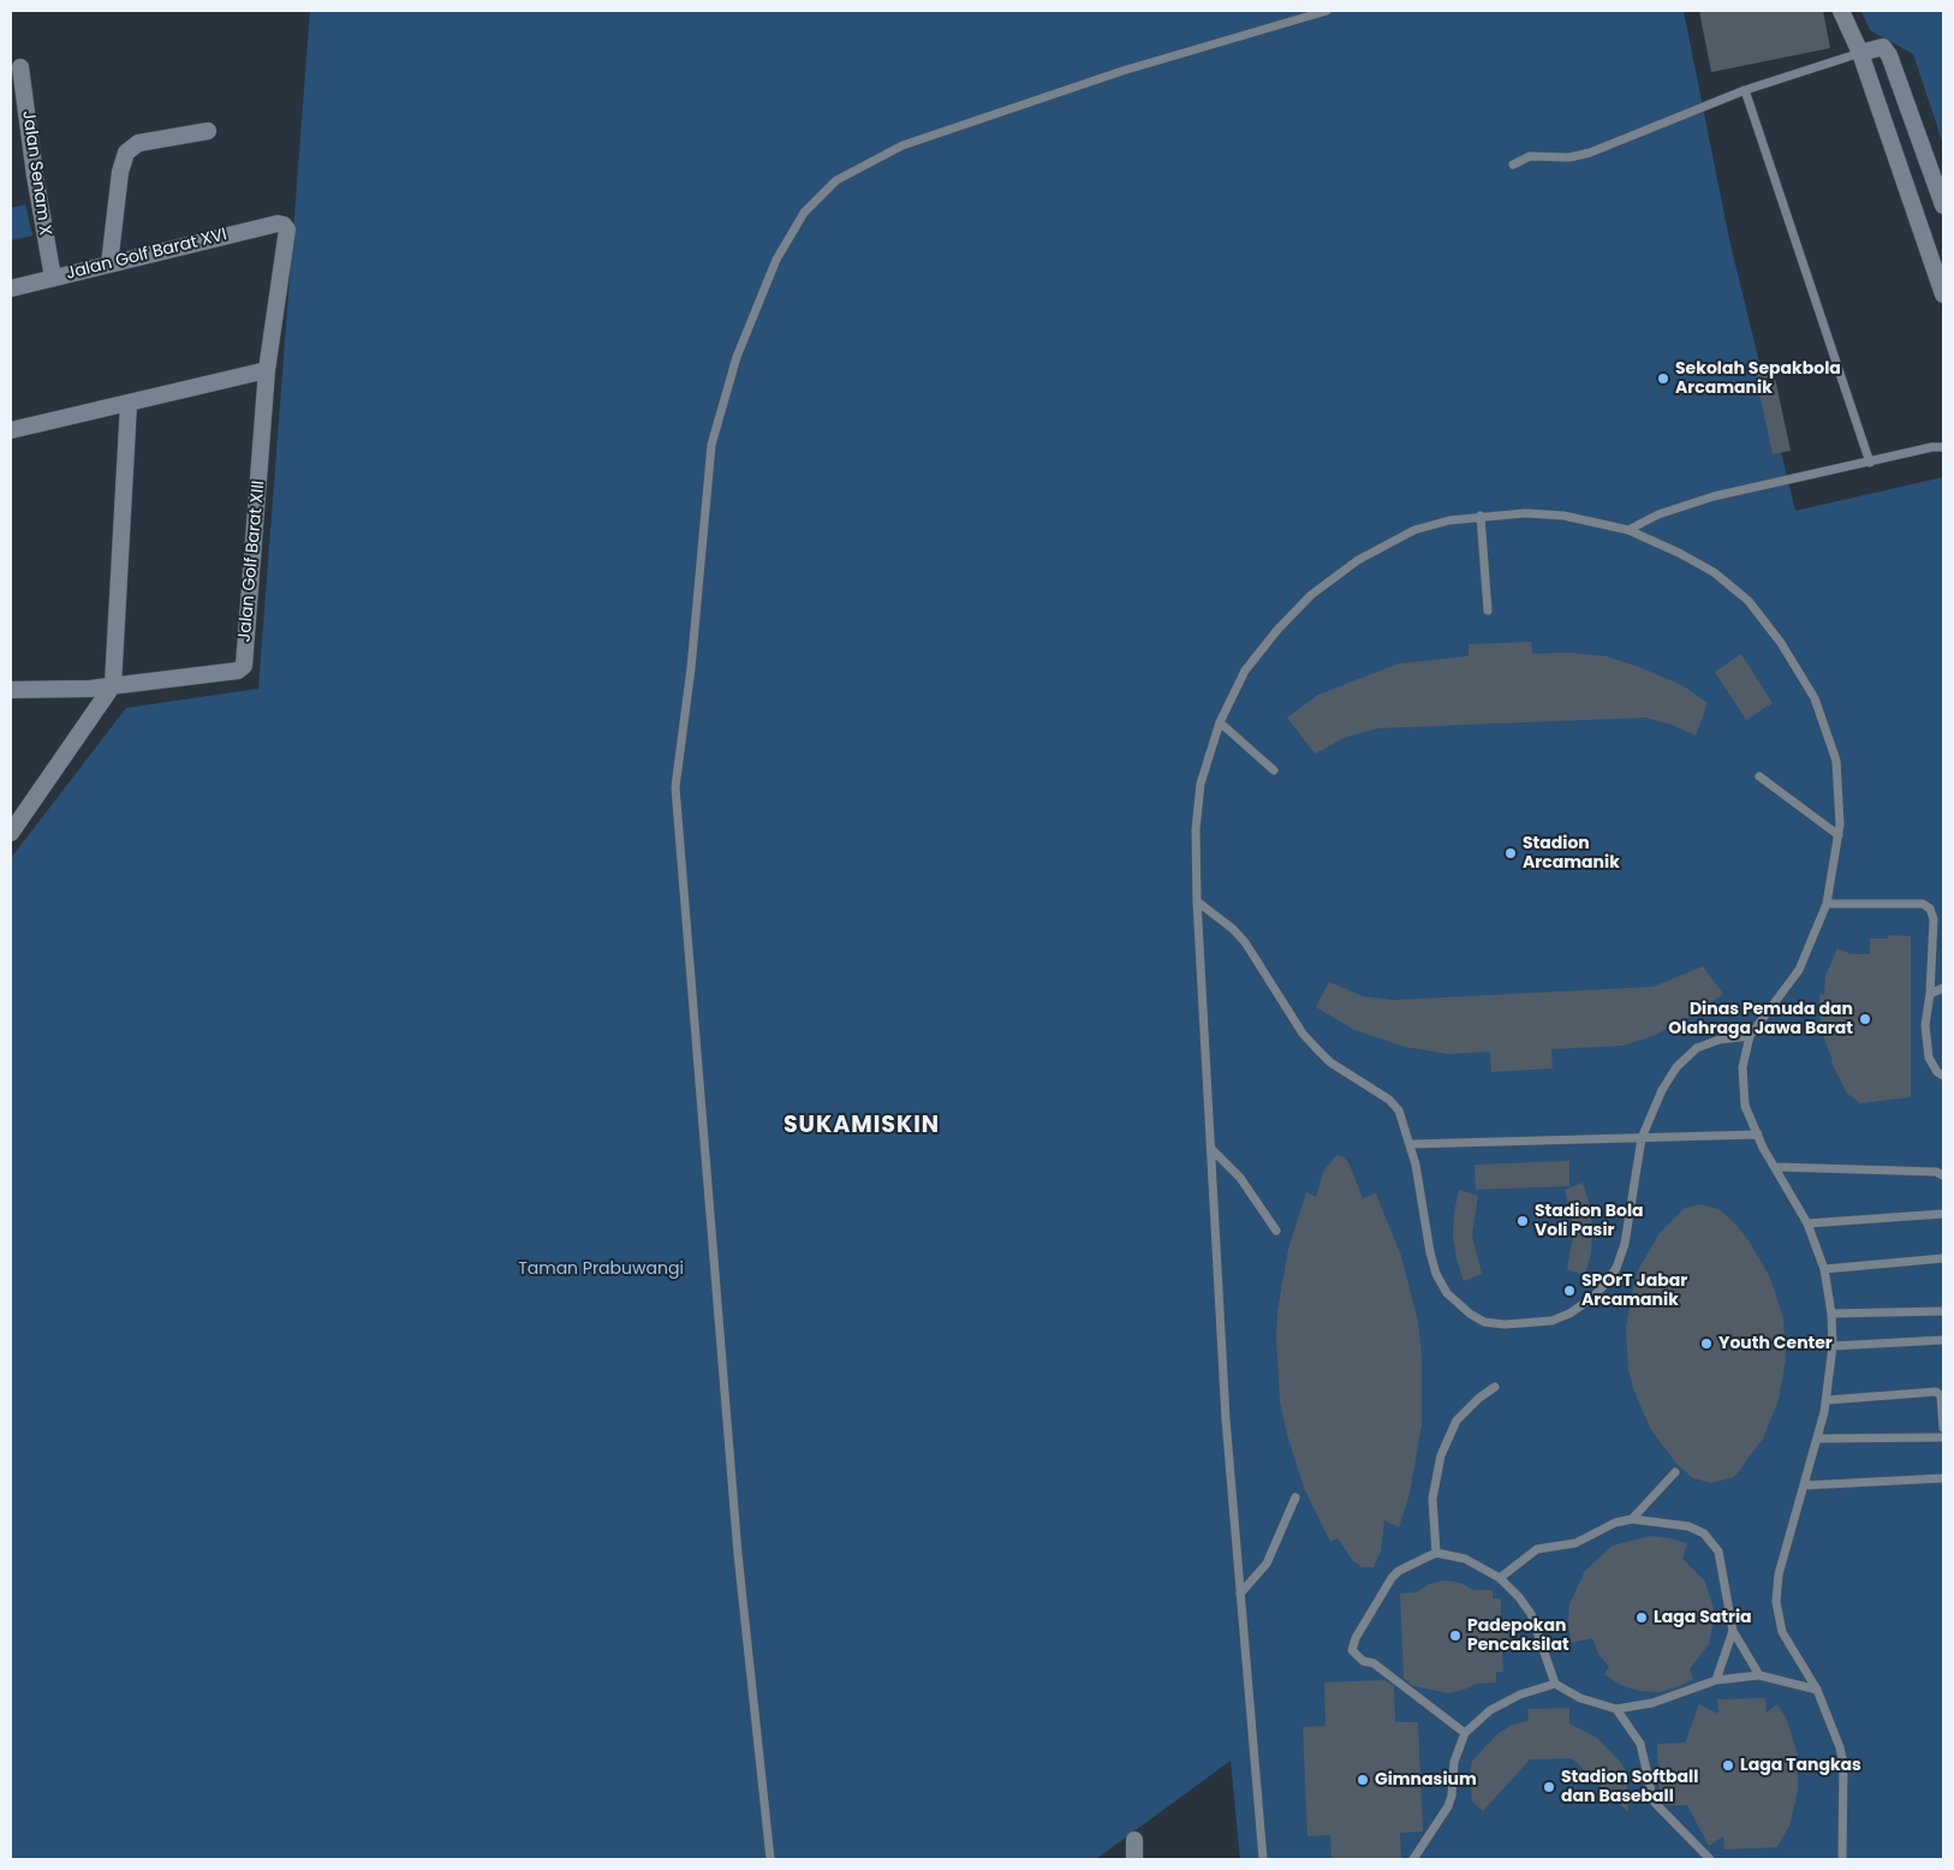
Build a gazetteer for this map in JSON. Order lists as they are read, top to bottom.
{
  "streets": {
    "street": ["Jalan Senam X", "Jalan Golf Barat XVI", "Jalan Golf Barat XIII"]
  },
  "crossings": [
    ["Jalan Senam X", "Jalan Golf Barat XVI"],
    ["Jalan Golf Barat XVI", "Jalan Golf Barat XIII"]
  ],
  "districts": ["SUKAMISKIN"],
  "parks": ["Taman Prabuwangi"],
  "places": [
    "Sekolah Sepakbola Arcamanik",
    "Stadion Arcamanik",
    "Dinas Pemuda dan Olahraga Jawa Barat",
    "Stadion Bola Voli Pasir",
    "SPOrT Jabar Arcamanik",
    "Youth Center",
    "Laga Satria",
    "Padepokan Pencaksilat",
    "Laga Tangkas",
    "Gimnasium",
    "Stadion Softball dan Baseball"
  ]
}
